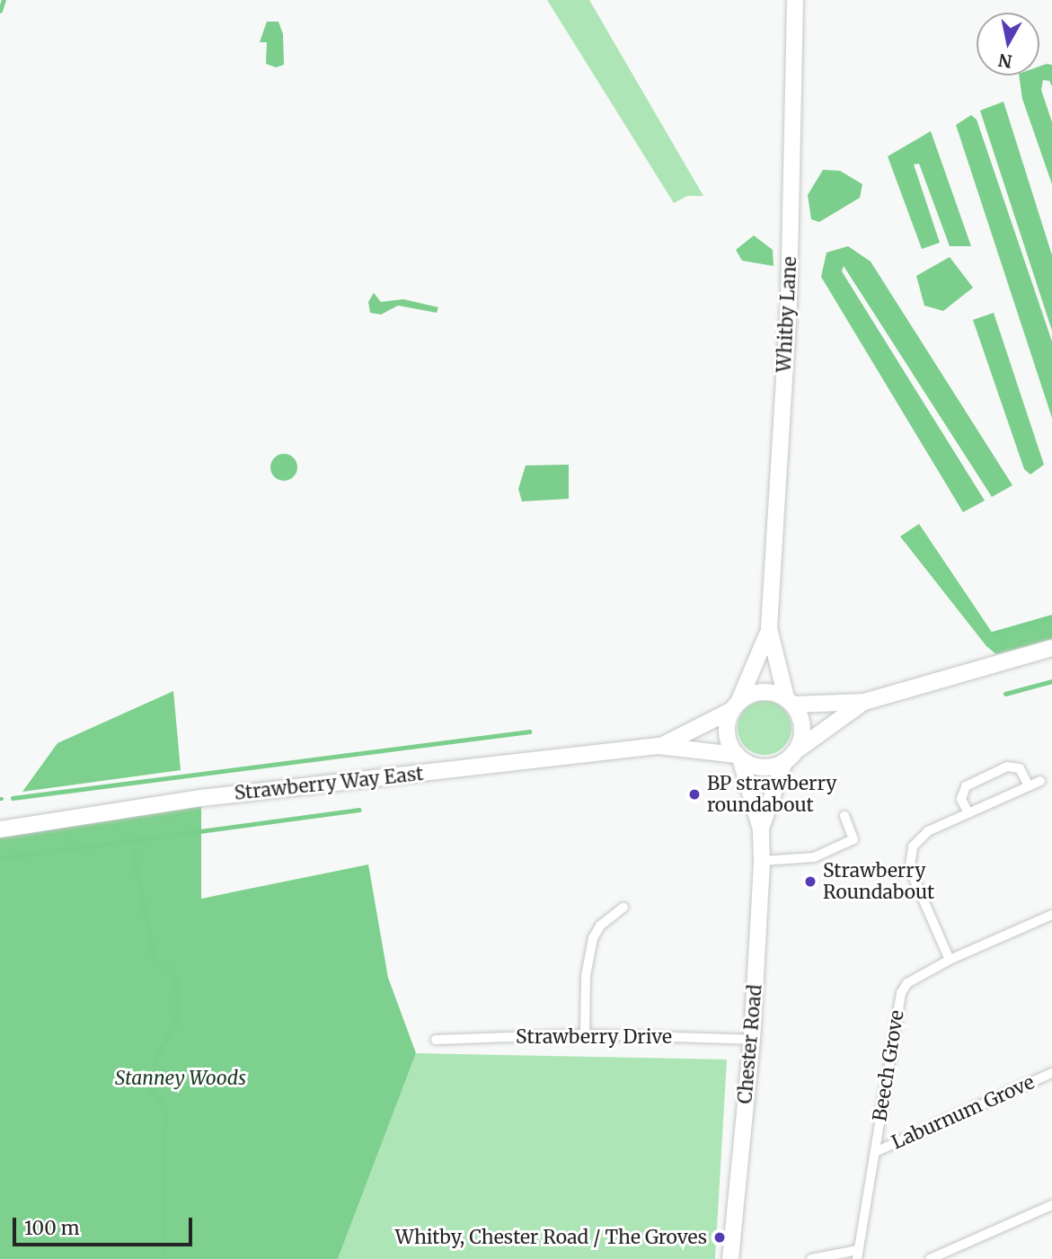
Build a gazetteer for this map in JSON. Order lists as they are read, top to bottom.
{
  "streets": {
    "main road": ["Whitby Lane", "Strawberry Way East", "Chester Road"],
    "street": ["Strawberry Drive", "Beech Grove", "Laburnum Grove"]
  },
  "crossings": [
    ["Whitby Lane", "Strawberry Way East"],
    ["Whitby Lane", "Chester Road"],
    ["Strawberry Way East", "Chester Road"],
    ["Strawberry Drive", "Chester Road"],
    ["Beech Grove", "Laburnum Grove"]
  ],
  "parks": ["Stanney Woods"],
  "places": ["BP strawberry roundabout", "Strawberry Roundabout", "Whitby, Chester Road / The Groves"],
  "scale_bar": "100 m",
  "north": "bottom"
}
